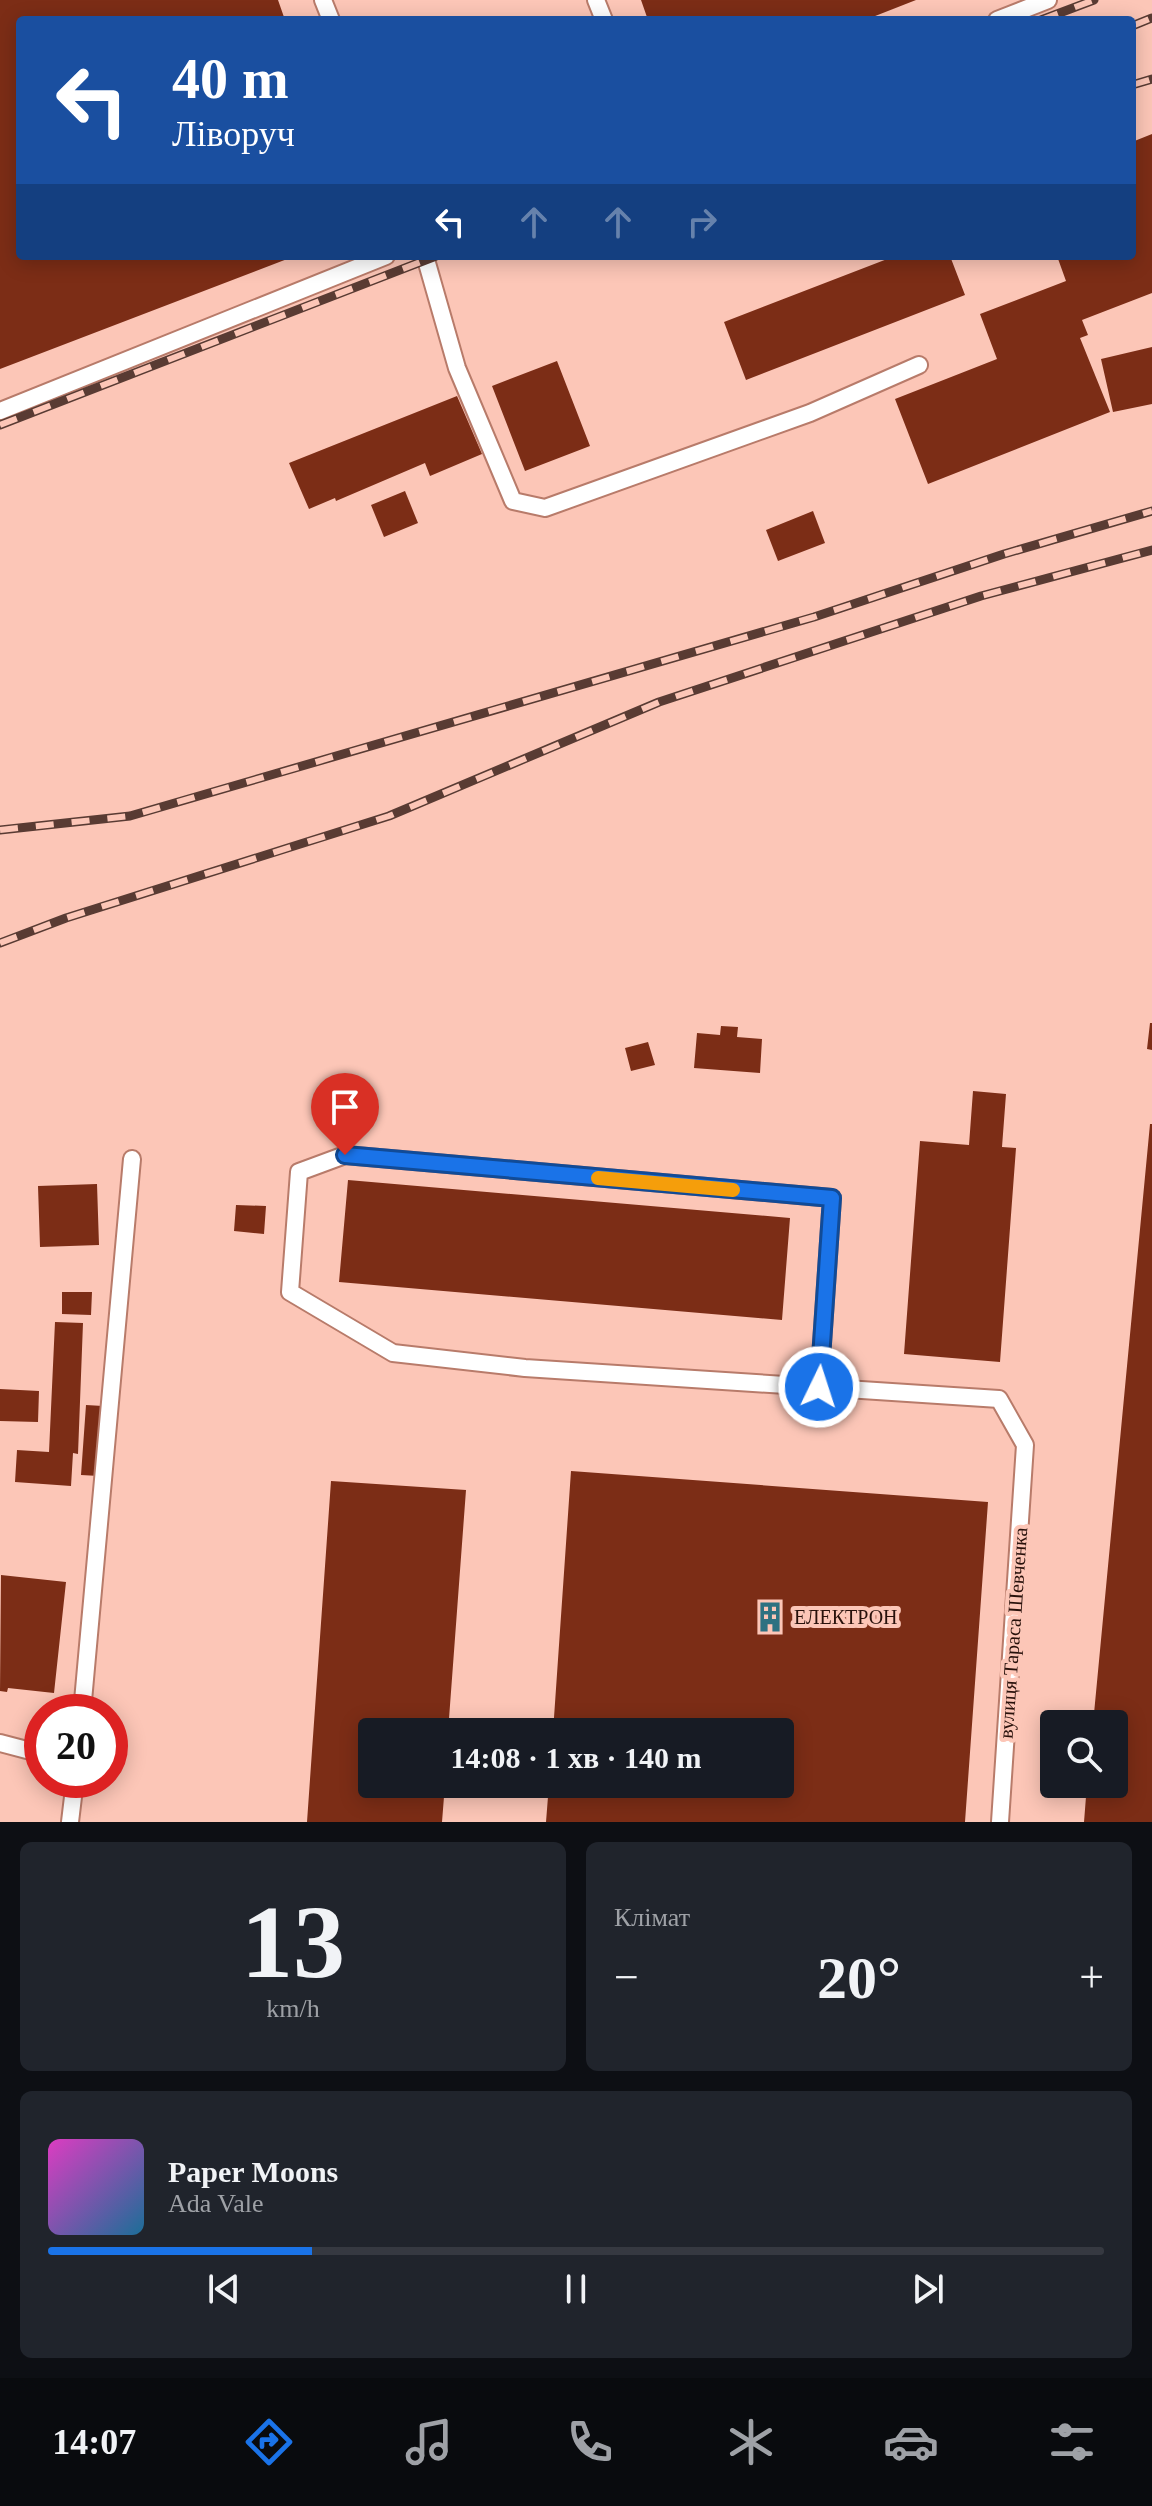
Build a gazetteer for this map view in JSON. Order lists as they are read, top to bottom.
{
  "streets": {
    "lane": ["вулиця Тараса Шевченка"]
  },
  "places": {
    "building": ["ЕЛЕКТРОН"]
  },
  "page": {
    "turn": ["40 m", "Ліворуч"],
    "limit": "20",
    "trip": "14:08 · 1 хв · 140 m",
    "tile": [
      ["13", "km/h"],
      "Клімат"
    ],
    "heat": ["−", "20°", "+"],
    "song": ["Paper Moons", "Ada Vale"],
    "tabs": "14:07"
  }
}
